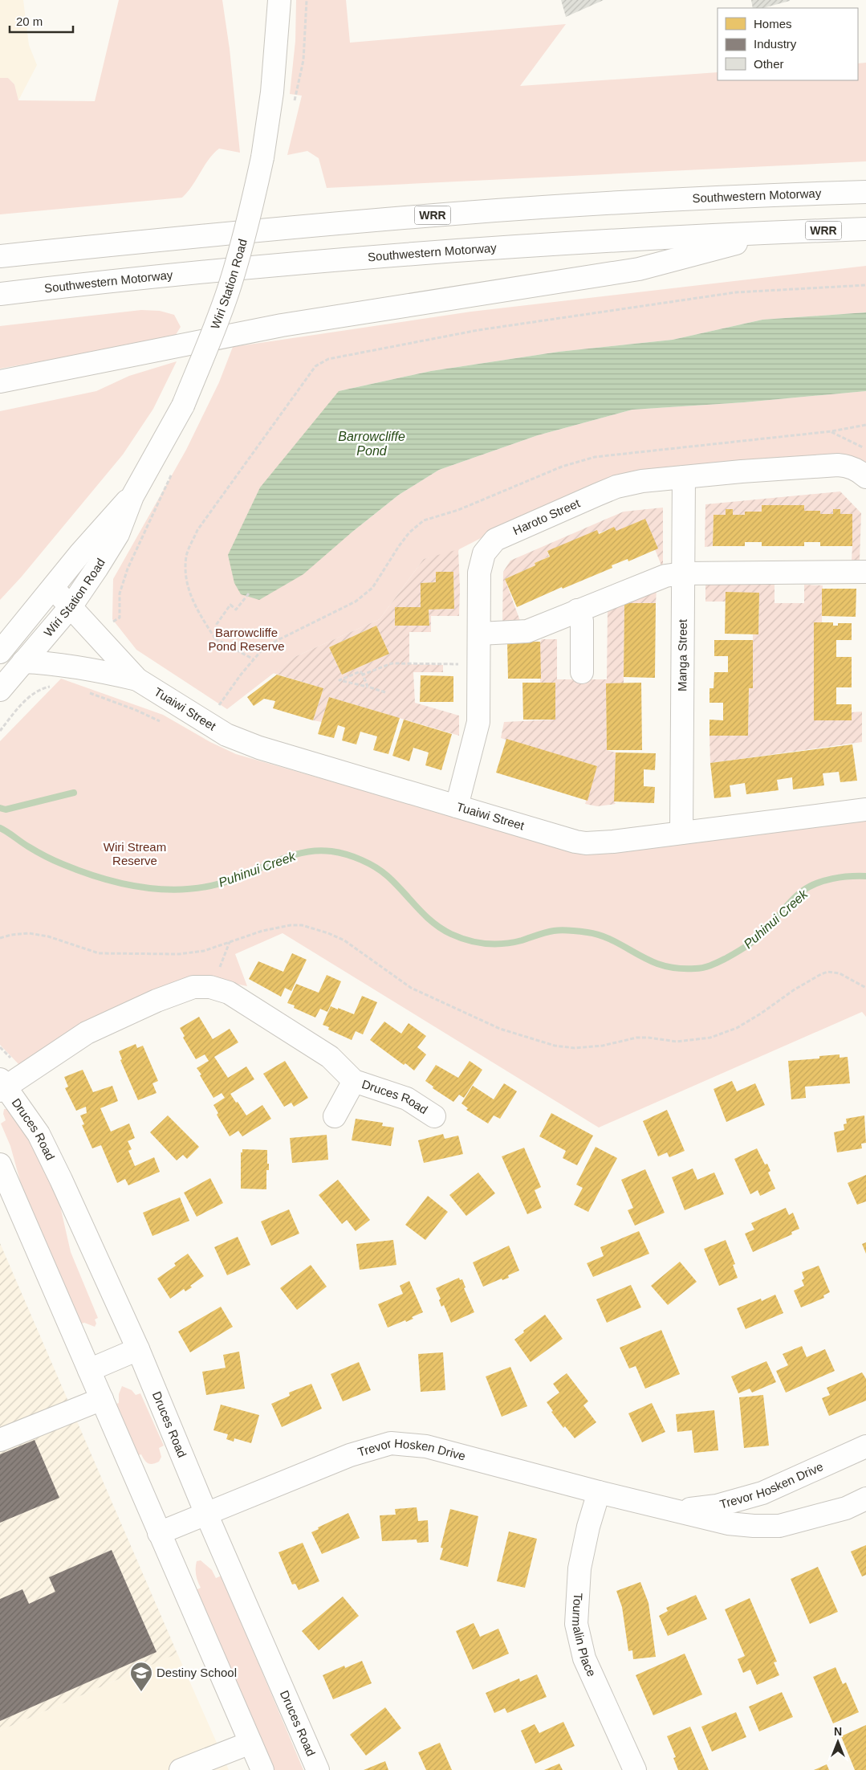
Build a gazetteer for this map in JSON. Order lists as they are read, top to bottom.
{
  "streets": {
    "main road": [
      "Southwestern Motorway",
      "WRR",
      "Wiri Station Road",
      "Haroto Street",
      "Manga Street",
      "Tuaiwi Street",
      "Druces Road",
      "Trevor Hosken Drive",
      "Tourmalin Place"
    ]
  },
  "crossings": [
    ["Wiri Station Road", "Tuaiwi Street"],
    ["Haroto Street", "Manga Street"],
    ["Haroto Street", "Tuaiwi Street"],
    ["Manga Street", "Tuaiwi Street"],
    ["Druces Road", "Trevor Hosken Drive"],
    ["Trevor Hosken Drive", "Tourmalin Place"]
  ],
  "water": ["Barrowcliffe Pond", "Puhinui Creek"],
  "parks": ["Barrowcliffe Pond Reserve", "Wiri Stream Reserve"],
  "places": {
    "school or university": ["Destiny School"]
  },
  "legend": ["Homes", "Industry", "Other"],
  "scale_bar": "20 m",
  "north": "top"
}
